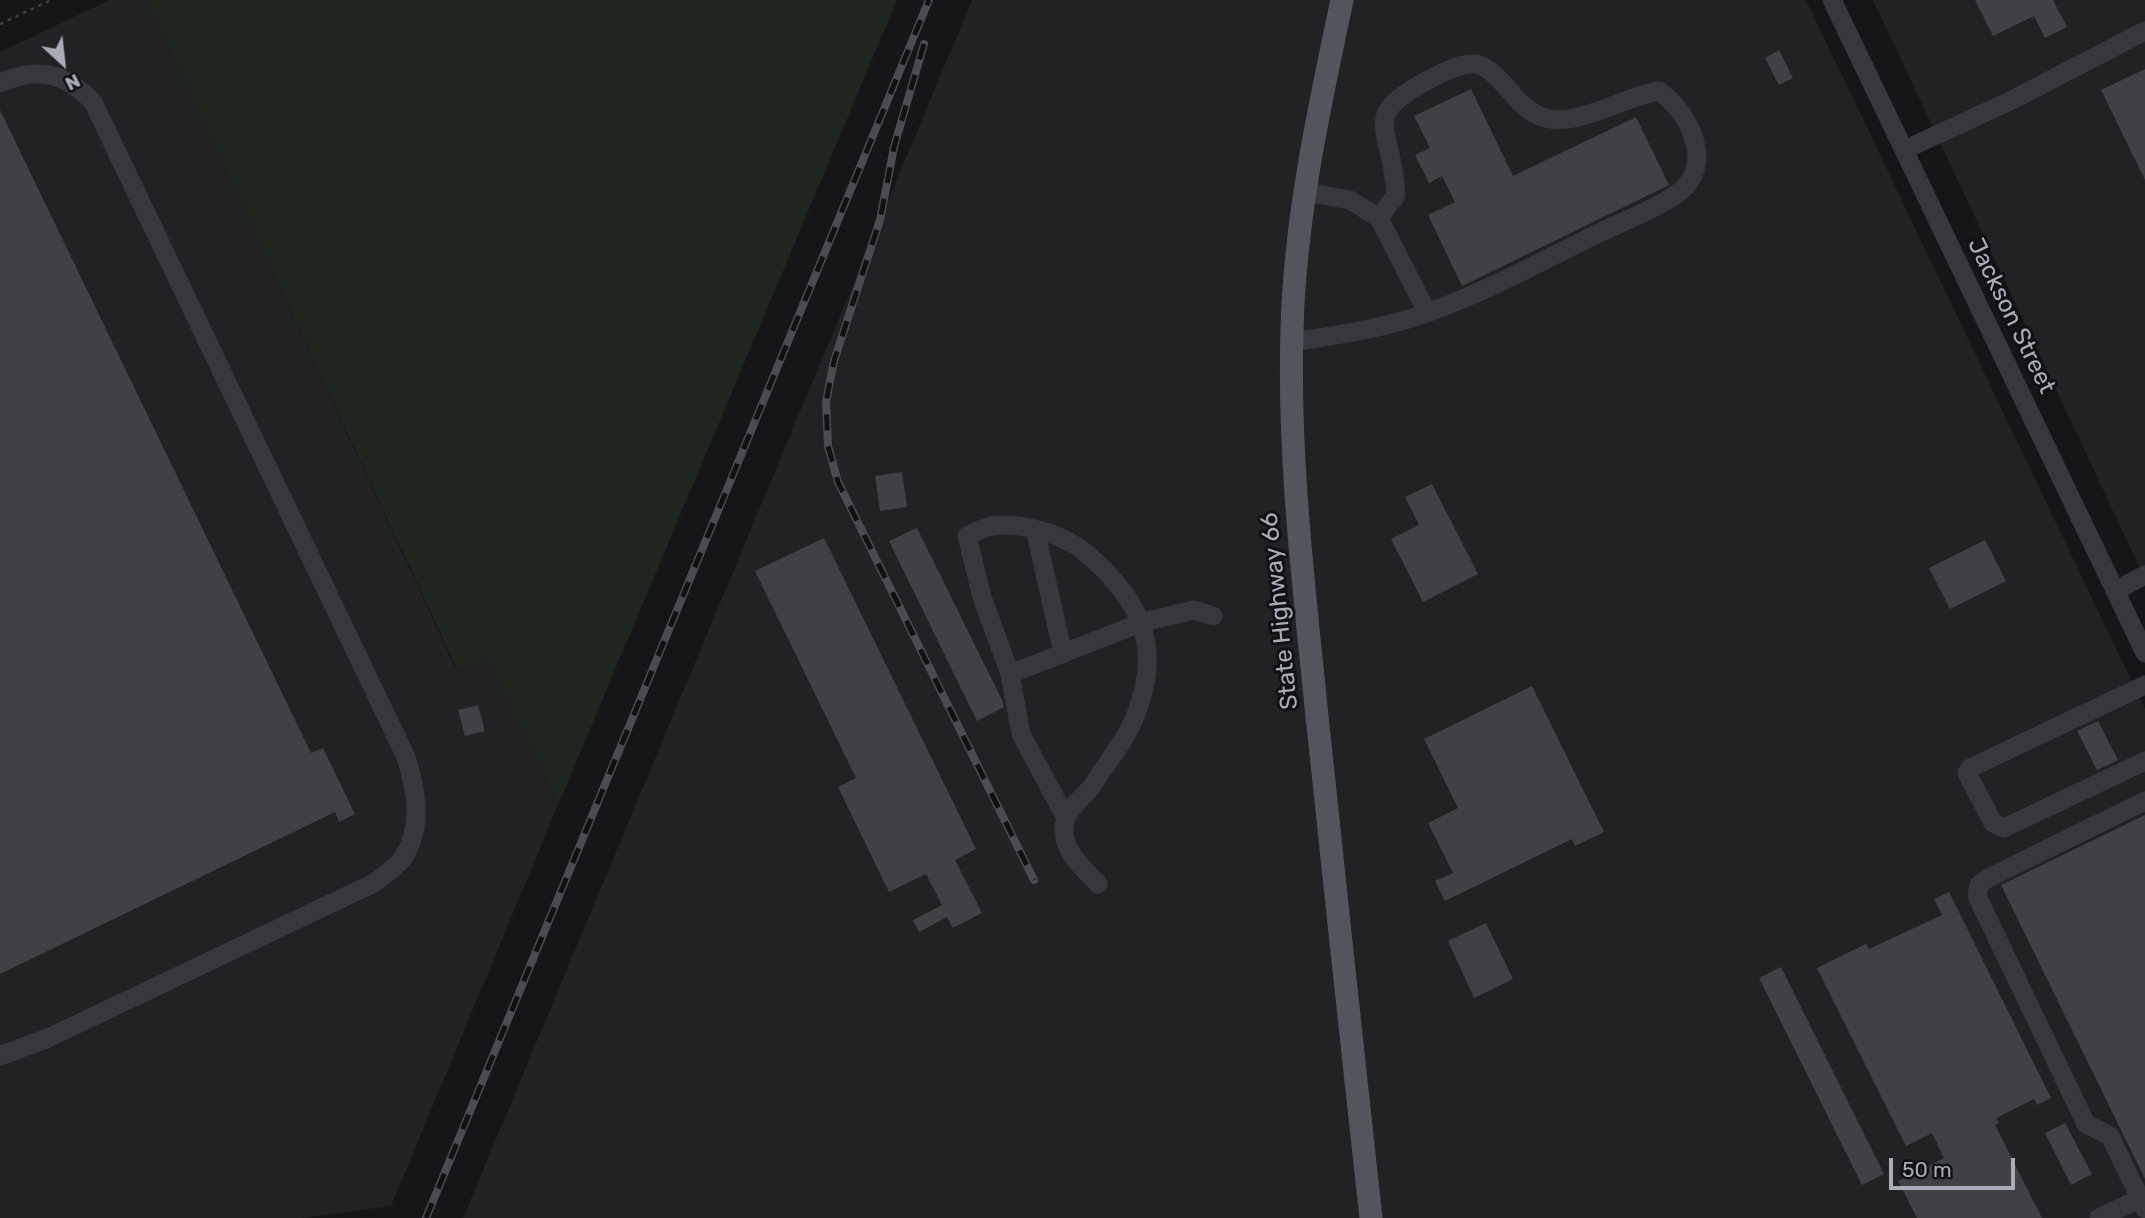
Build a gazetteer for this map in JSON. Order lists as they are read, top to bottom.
{
  "streets": {
    "main road": ["State Highway 66"],
    "street": ["Jackson Street"]
  },
  "scale_bar": "50 m",
  "north": "bottom right"
}
